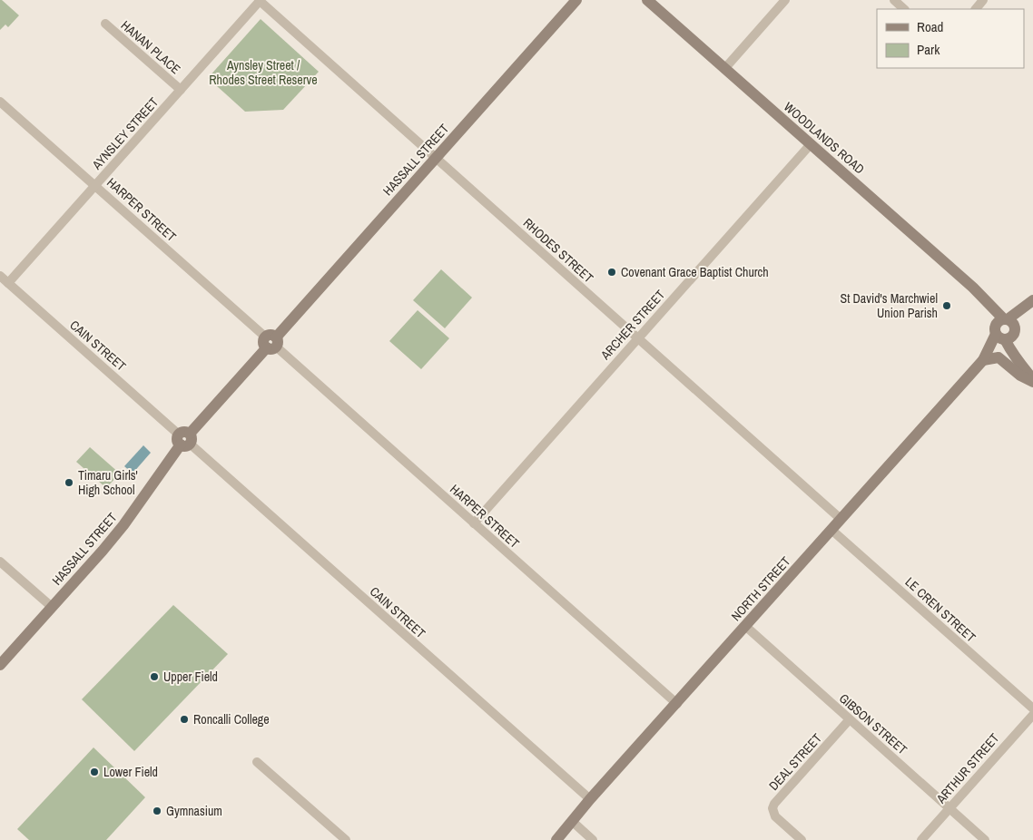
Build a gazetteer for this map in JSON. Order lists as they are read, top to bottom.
{
  "streets": {
    "street": [
      "HANAN PLACE",
      "AYNSLEY STREET",
      "WOODLANDS ROAD",
      "HASSALL STREET",
      "HARPER STREET",
      "RHODES STREET",
      "ARCHER STREET",
      "CAIN STREET",
      "NORTH STREET",
      "LE CREN STREET",
      "GIBSON STREET",
      "DEAL STREET",
      "ARTHUR STREET"
    ]
  },
  "crossings": [
    ["HANAN PLACE", "AYNSLEY STREET"],
    ["AYNSLEY STREET", "HARPER STREET"],
    ["AYNSLEY STREET", "RHODES STREET"],
    ["AYNSLEY STREET", "CAIN STREET"],
    ["WOODLANDS ROAD", "ARCHER STREET"],
    ["WOODLANDS ROAD", "NORTH STREET"],
    ["HASSALL STREET", "HARPER STREET"],
    ["HASSALL STREET", "RHODES STREET"],
    ["HASSALL STREET", "CAIN STREET"],
    ["HARPER STREET", "ARCHER STREET"],
    ["HARPER STREET", "NORTH STREET"],
    ["RHODES STREET", "ARCHER STREET"],
    ["RHODES STREET", "NORTH STREET"],
    ["CAIN STREET", "NORTH STREET"],
    ["NORTH STREET", "LE CREN STREET"],
    ["NORTH STREET", "GIBSON STREET"],
    ["GIBSON STREET", "DEAL STREET"],
    ["GIBSON STREET", "ARTHUR STREET"]
  ],
  "parks": ["Aynsley Street / Rhodes Street Reserve"],
  "places": [
    "Covenant Grace Baptist Church",
    "St David's Marchwiel Union Parish",
    "Timaru Girls' High School",
    "Upper Field",
    "Roncalli College",
    "Lower Field",
    "Gymnasium"
  ],
  "legend": ["Road", "Park"]
}
